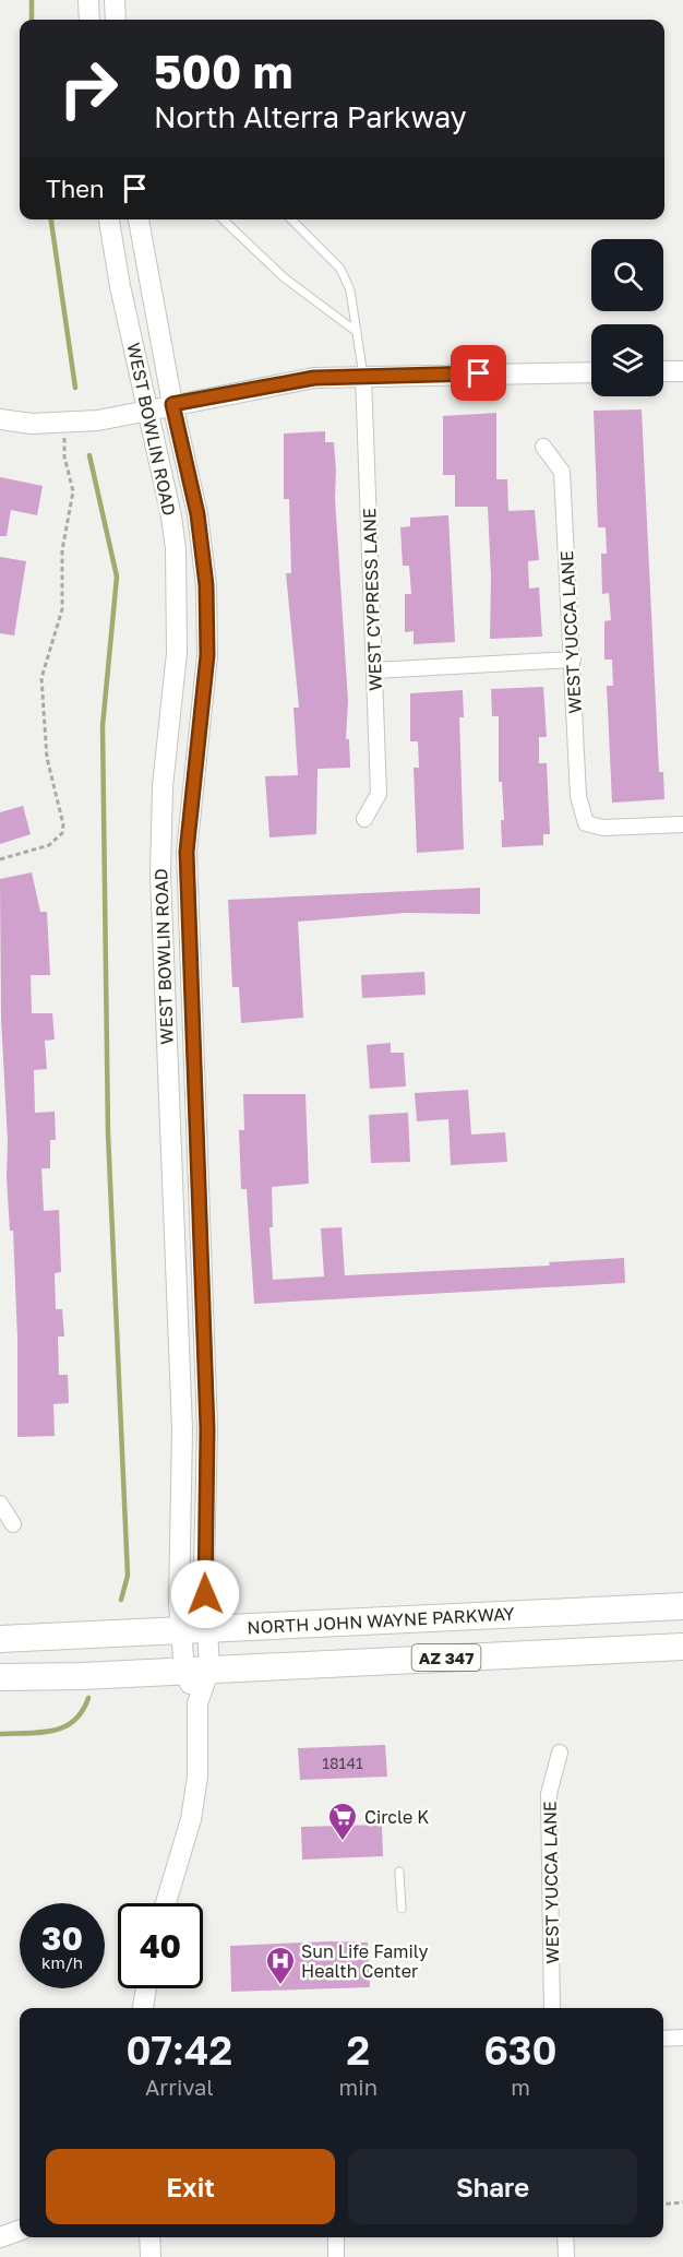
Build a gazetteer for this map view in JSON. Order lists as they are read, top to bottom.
{
  "streets": {
    "highway": ["NORTH JOHN WAYNE PARKWAY", "AZ 347"],
    "street": ["WEST BOWLIN ROAD", "WEST CYPRESS LANE", "WEST YUCCA LANE"]
  },
  "crossings": [
    ["WEST BOWLIN ROAD", "NORTH JOHN WAYNE PARKWAY"],
    ["WEST BOWLIN ROAD", "AZ 347"]
  ],
  "places": {
    "supermarket": ["Circle K"],
    "hospital": ["Sun Life Family Health Center"]
  },
  "house_numbers": ["18141"],
  "page": {
    "turn": ["500 m", "North Alterra Parkway"],
    "then": "Then",
    "speed": "30 km/h",
    "limit": "40",
    "eta": [
      "07:42",
      "Arrival",
      "2",
      "min",
      "630",
      "m"
    ],
    "buttons": ["Exit", "Share"]
  }
}
